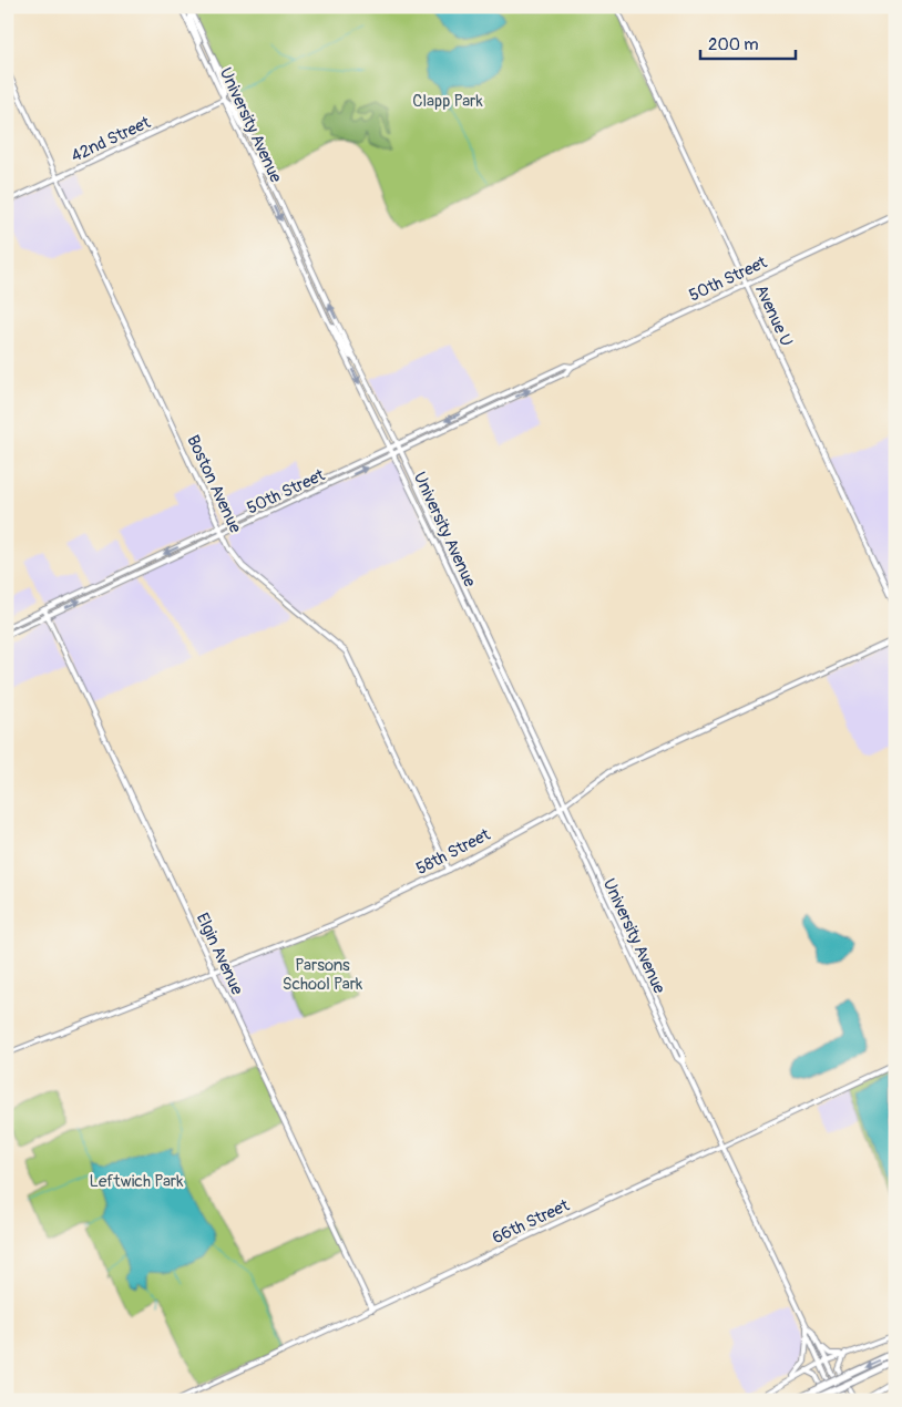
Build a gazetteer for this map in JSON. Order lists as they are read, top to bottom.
{
  "streets": {
    "main road": [
      "University Avenue",
      "42nd Street",
      "50th Street",
      "Avenue U",
      "Boston Avenue",
      "58th Street",
      "Elgin Avenue",
      "66th Street"
    ]
  },
  "crossings": [
    ["University Avenue", "42nd Street"],
    ["University Avenue", "50th Street"],
    ["University Avenue", "58th Street"],
    ["University Avenue", "66th Street"],
    ["42nd Street", "Boston Avenue"],
    ["50th Street", "Avenue U"],
    ["50th Street", "Boston Avenue"],
    ["50th Street", "Elgin Avenue"],
    ["Boston Avenue", "58th Street"],
    ["58th Street", "Elgin Avenue"],
    ["Elgin Avenue", "66th Street"]
  ],
  "parks": ["Clapp Park", "Parsons School Park", "Leftwich Park"],
  "scale_bar": "200 m"
}
